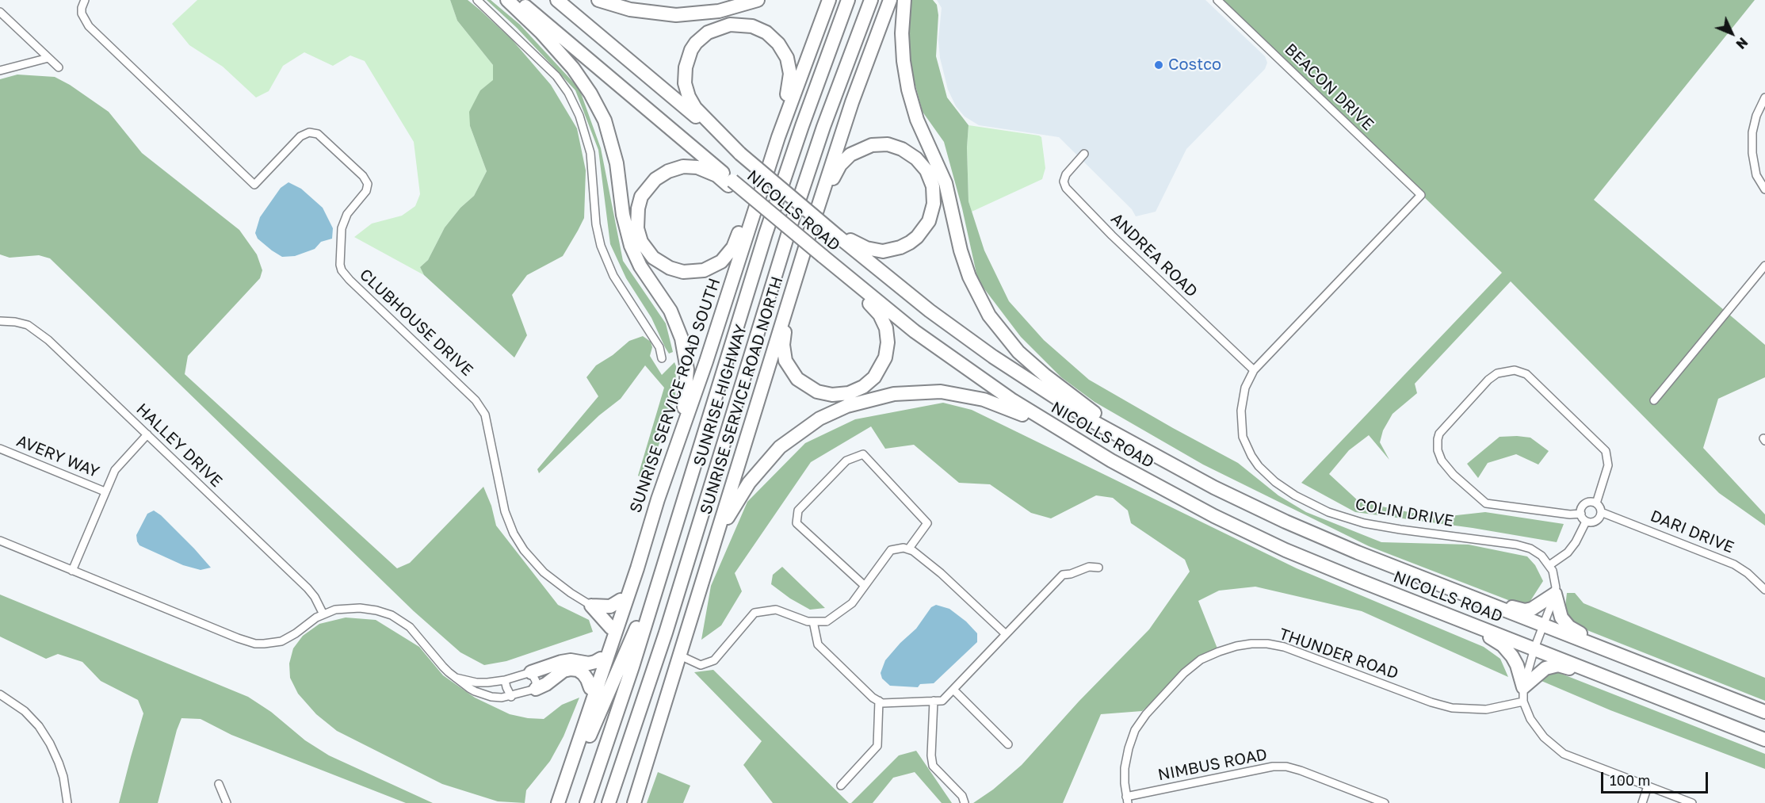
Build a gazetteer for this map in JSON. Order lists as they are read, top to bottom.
{
  "streets": {
    "highway": [
      "NICOLLS ROAD",
      "SUNRISE SERVICE ROAD SOUTH",
      "SUNRISE HIGHWAY",
      "SUNRISE SERVICE ROAD NORTH"
    ],
    "street": [
      "BEACON DRIVE",
      "ANDREA ROAD",
      "CLUBHOUSE DRIVE",
      "HALLEY DRIVE",
      "AVERY WAY",
      "COLIN DRIVE",
      "DARI DRIVE",
      "THUNDER ROAD",
      "NIMBUS ROAD"
    ]
  },
  "crossings": [
    ["BEACON DRIVE", "COLIN DRIVE"],
    ["NICOLLS ROAD", "SUNRISE SERVICE ROAD NORTH"],
    ["ANDREA ROAD", "COLIN DRIVE"],
    ["THUNDER ROAD", "NIMBUS ROAD"]
  ],
  "places": ["Costco"],
  "scale_bar": "100 m",
  "north": "bottom right"
}
